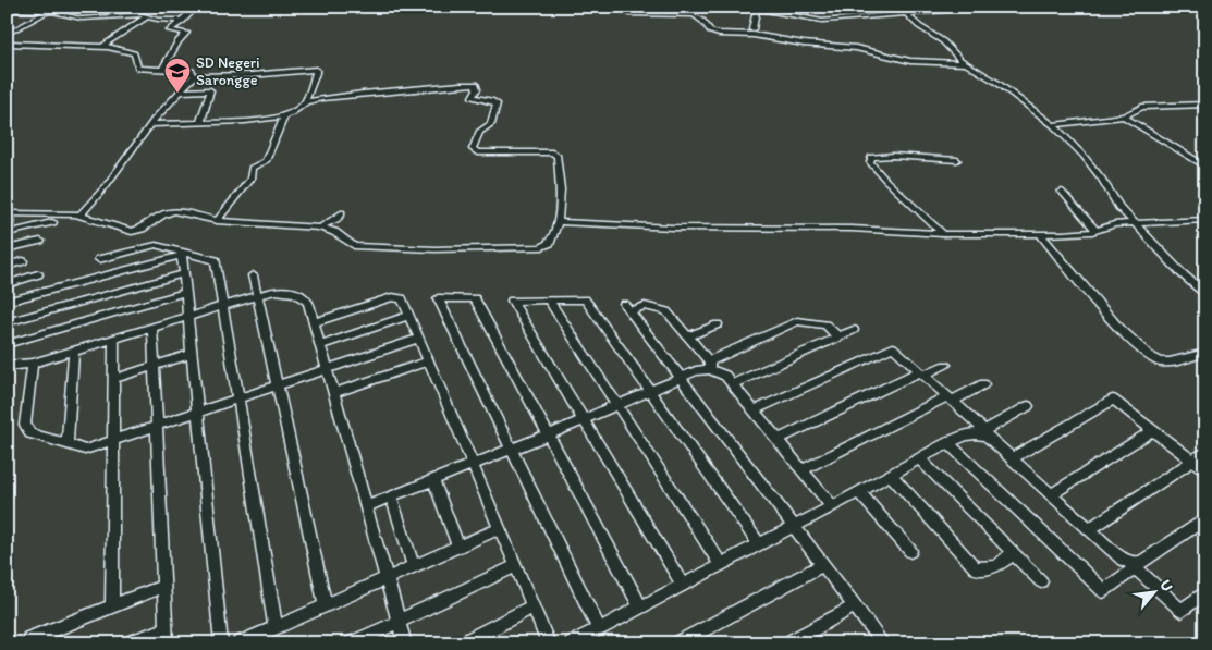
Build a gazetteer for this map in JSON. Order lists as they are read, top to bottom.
{
  "places": {
    "school or university": ["SD Negeri Sarongge"]
  },
  "north": "top right"
}
